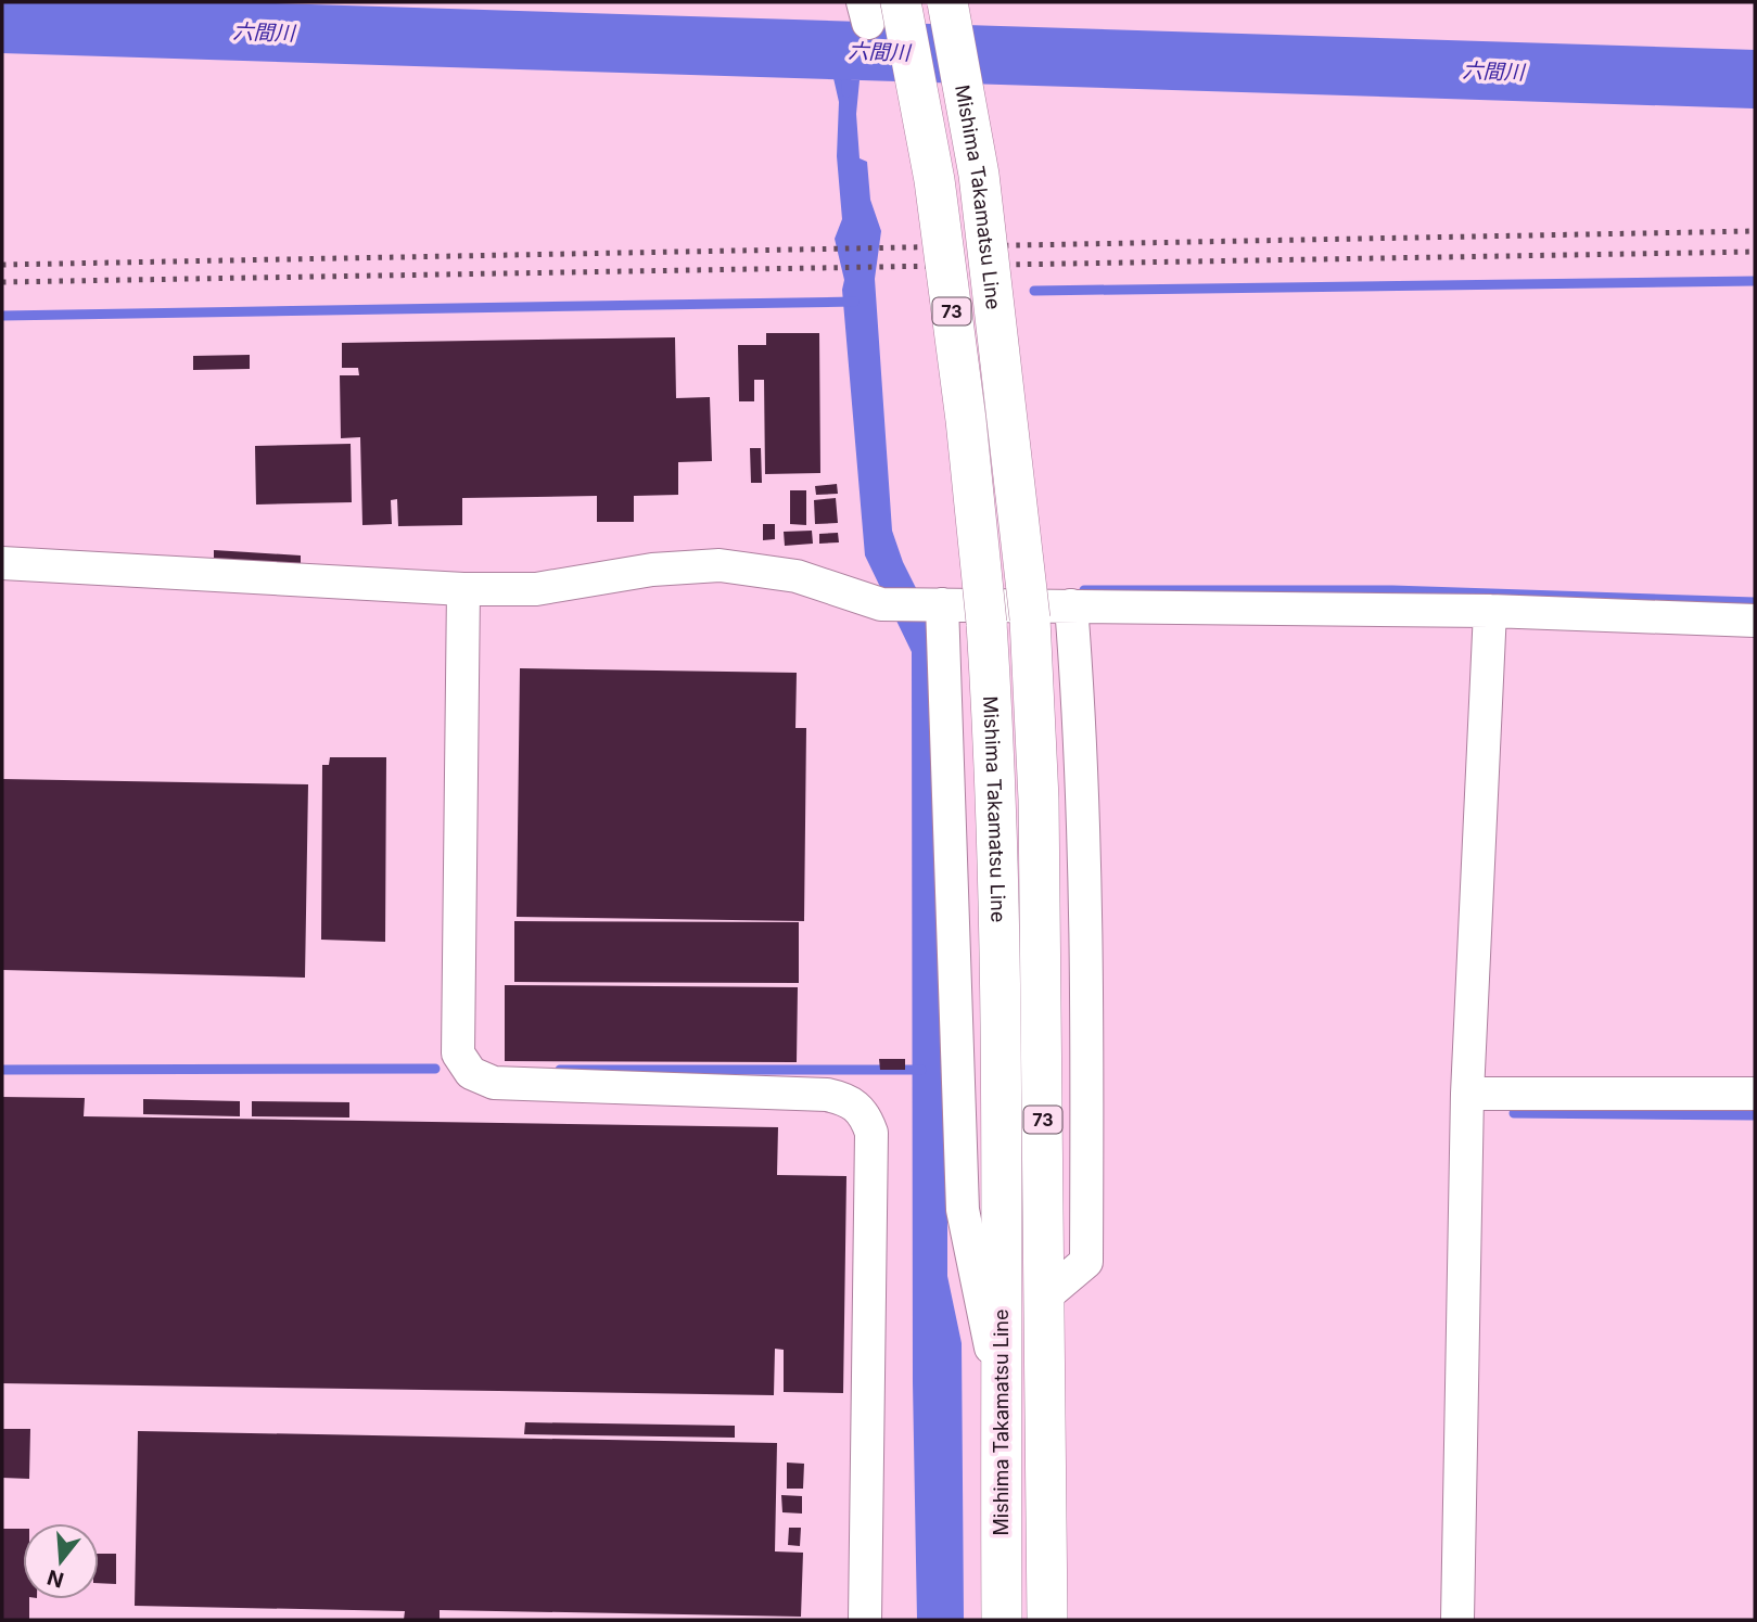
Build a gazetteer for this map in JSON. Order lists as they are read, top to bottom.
{
  "streets": {
    "main road": ["Mishima Takamatsu Line", "73"]
  },
  "water": ["六間川"],
  "north": "bottom"
}
